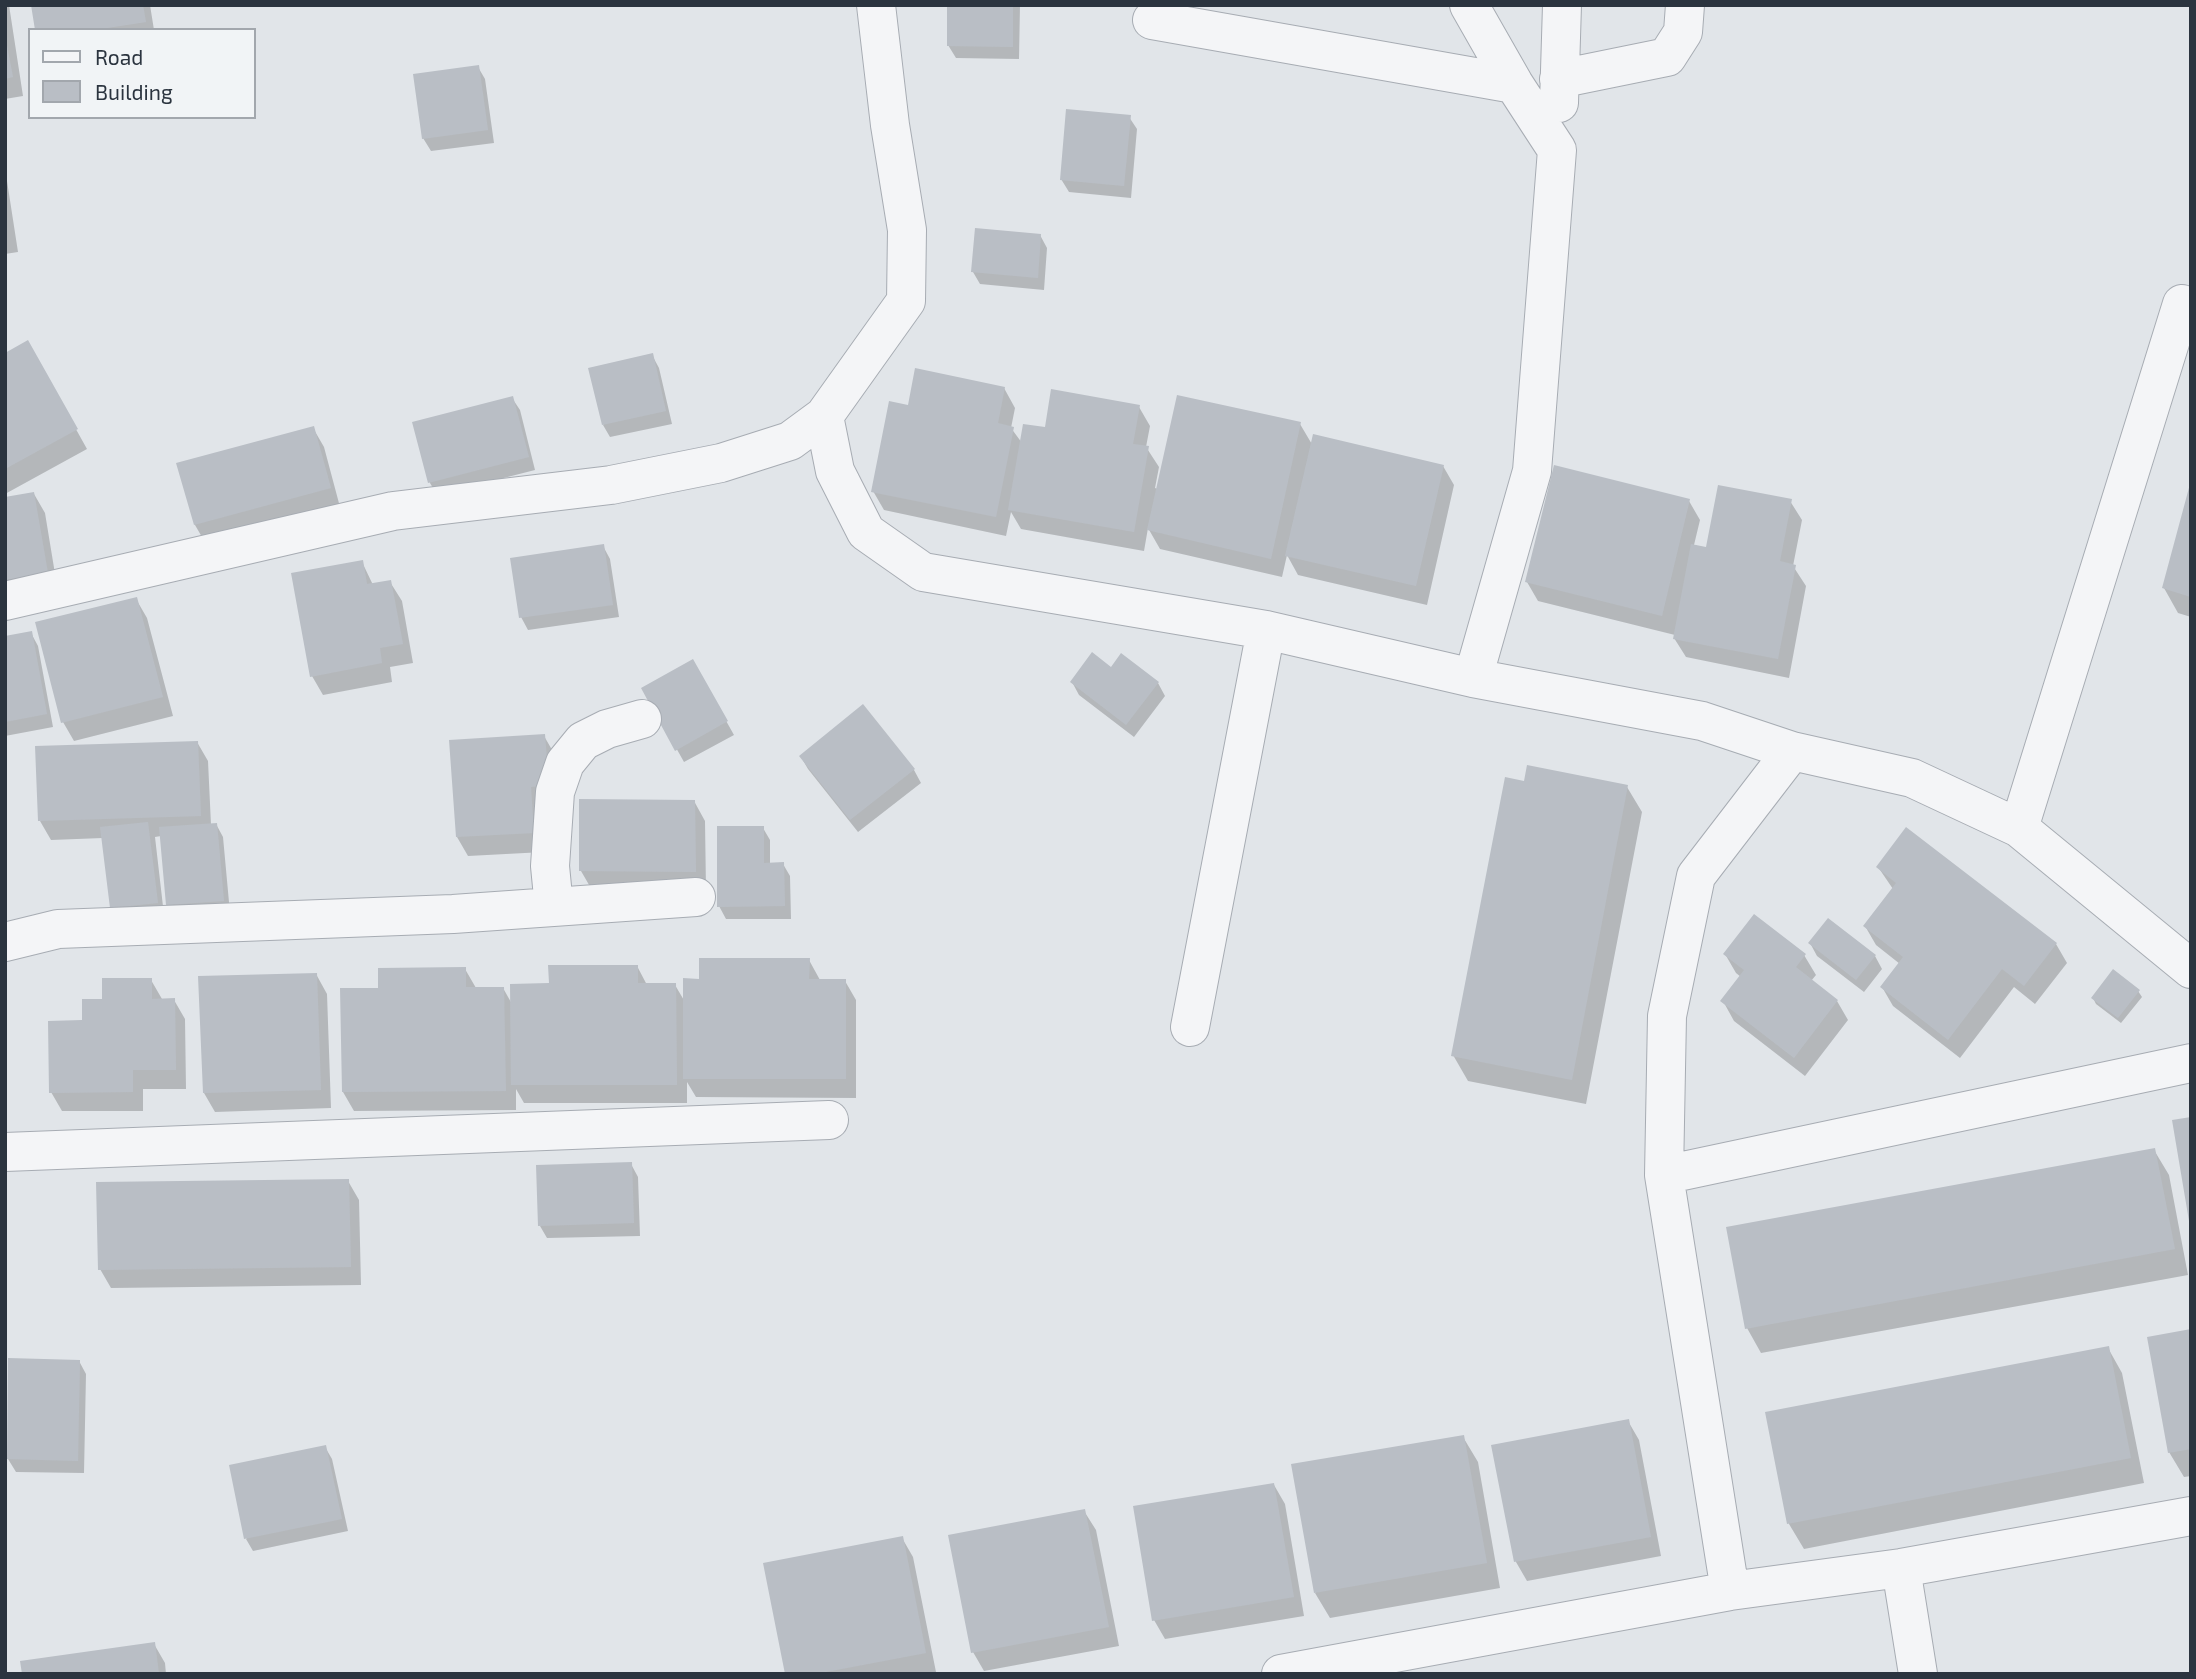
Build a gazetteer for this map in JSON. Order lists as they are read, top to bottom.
{
  "legend": ["Road", "Building"]
}
